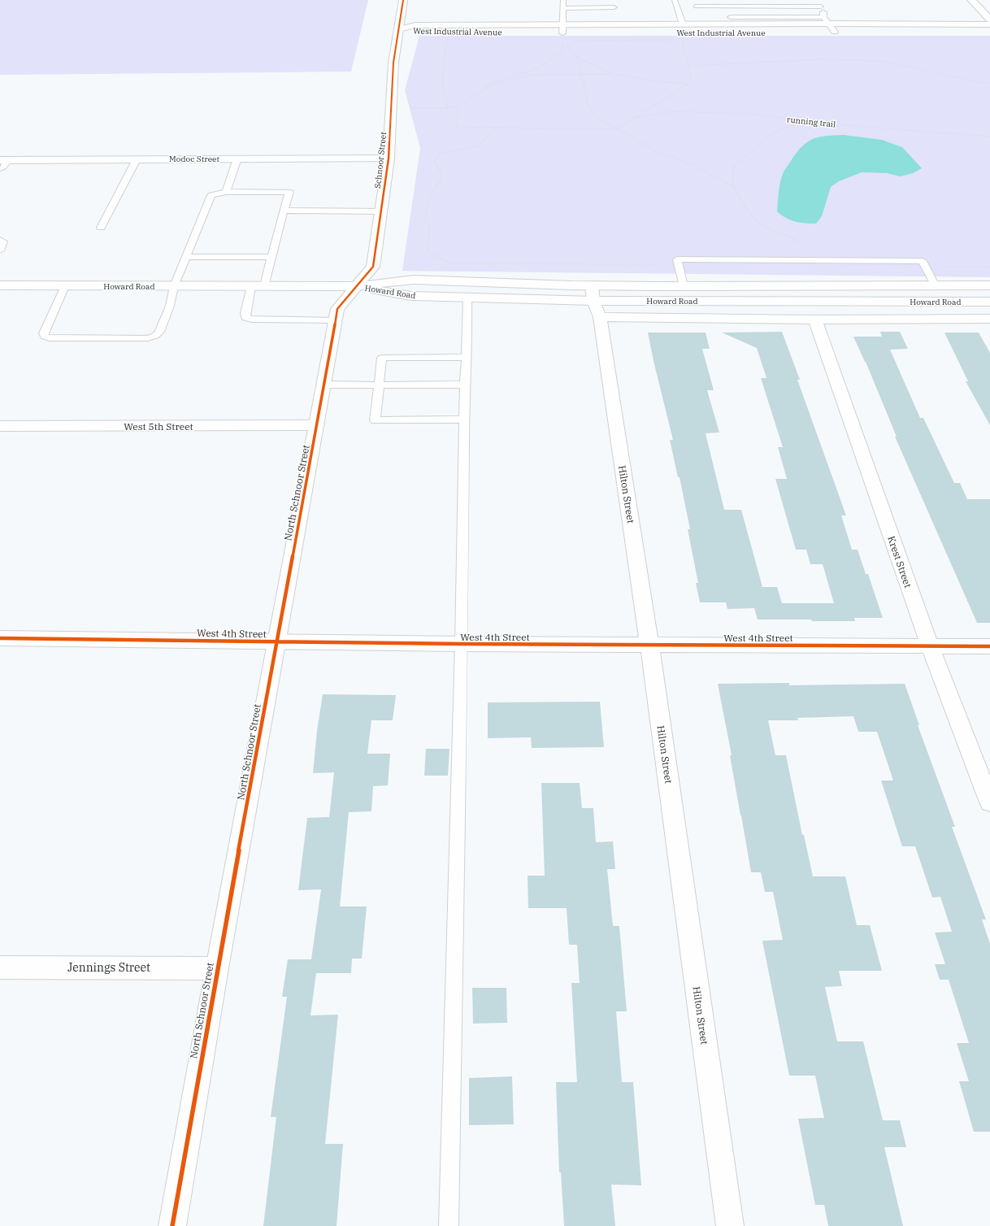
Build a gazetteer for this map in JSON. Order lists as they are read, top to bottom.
{
  "streets": {
    "street": [
      "West Industrial Avenue",
      "Modoc Street",
      "Schnoor Street",
      "Howard Road",
      "West 5th Street",
      "North Schnoor Street",
      "Hilton Street",
      "Krest Street",
      "West 4th Street",
      "Jennings Street"
    ],
    "path": ["running trail"]
  },
  "crossings": [
    ["West Industrial Avenue", "Schnoor Street"],
    ["Modoc Street", "Schnoor Street"],
    ["Schnoor Street", "Howard Road"],
    ["Schnoor Street", "North Schnoor Street"],
    ["Howard Road", "North Schnoor Street"],
    ["Howard Road", "Hilton Street"],
    ["West 5th Street", "North Schnoor Street"],
    ["North Schnoor Street", "West 4th Street"],
    ["North Schnoor Street", "Jennings Street"],
    ["Hilton Street", "West 4th Street"],
    ["Krest Street", "West 4th Street"]
  ]
}
